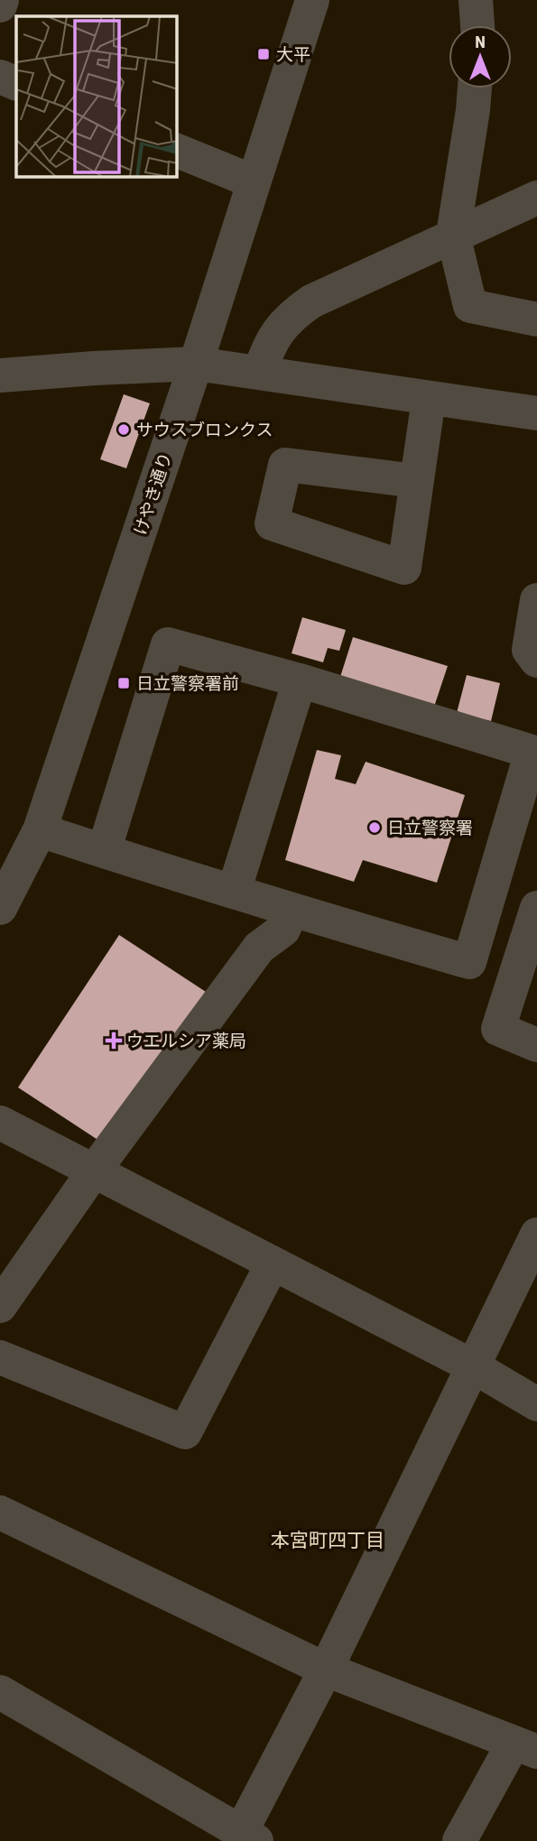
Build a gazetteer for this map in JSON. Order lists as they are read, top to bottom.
{
  "streets": {
    "street": ["けやき通り"]
  },
  "districts": ["本宮町四丁目"],
  "places": {
    "transit": ["大平", "日立警察署前"],
    "other": ["サウスブロンクス", "日立警察署"],
    "health": ["ウエルシア薬局"]
  },
  "north": "top"
}
